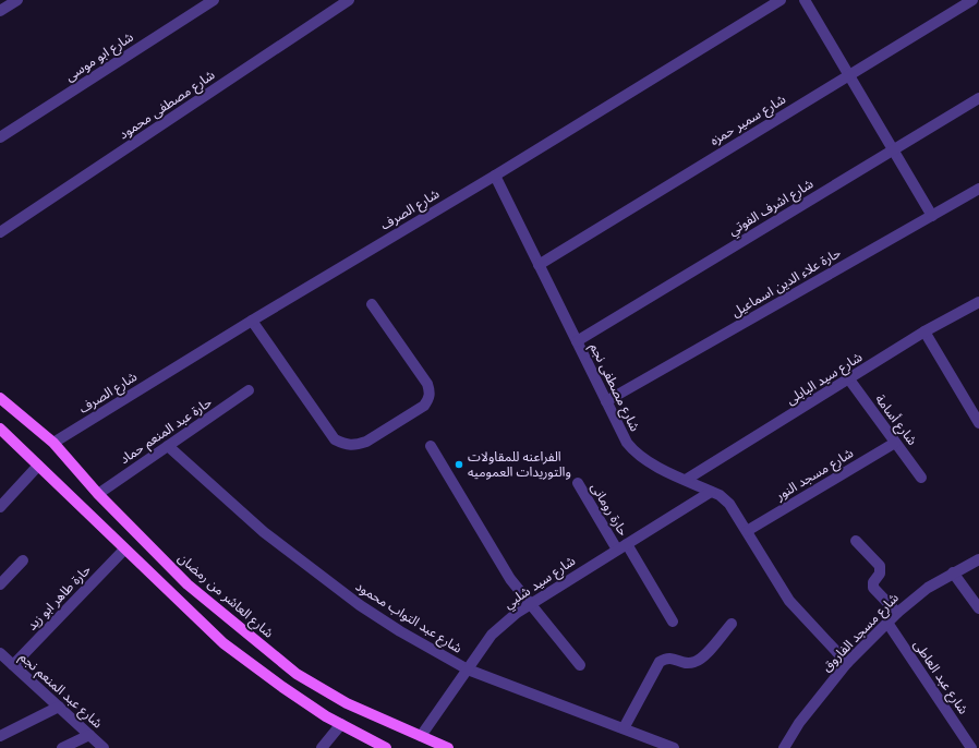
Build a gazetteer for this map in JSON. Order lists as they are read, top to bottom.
{
  "streets": {
    "main road": ["شارع العاشر من رمضان"],
    "street": [
      "شارع ابو موسى",
      "شارع مصطفى محمود",
      "شارع سمير حمزه",
      "شارع اشرف الفوتي",
      "شارع الصرف",
      "حارة علاء الدين اسماعيل",
      "شارع سيد البابلى",
      "شارع مصطفى نجم",
      "شارع أسامة",
      "حارة عبد المنعم حماد",
      "شارع مسجد النور",
      "حارة رومانى",
      "شارع سيد شلبي",
      "حارة طاهر ابو زيد",
      "شارع عبد التواب محمود",
      "شارع مسجد الفاروق",
      "شارع عبد العاطى",
      "شارع عبد المنعم نجم"
    ]
  },
  "crossings": [
    ["شارع سمير حمزه", "شارع مصطفى نجم"],
    ["شارع اشرف الفوتي", "شارع مصطفى نجم"],
    ["شارع الصرف", "شارع مصطفى نجم"],
    ["شارع الصرف", "شارع العاشر من رمضان"],
    ["حارة علاء الدين اسماعيل", "شارع مصطفى نجم"],
    ["شارع سيد البابلى", "شارع مصطفى نجم"],
    ["شارع سيد البابلى", "شارع أسامة"],
    ["شارع مصطفى نجم", "شارع مسجد النور"],
    ["شارع مصطفى نجم", "شارع سيد شلبي"],
    ["شارع مصطفى نجم", "شارع مسجد الفاروق"],
    ["شارع أسامة", "شارع مسجد النور"],
    ["حارة عبد المنعم حماد", "شارع العاشر من رمضان"],
    ["حارة عبد المنعم حماد", "شارع عبد التواب محمود"],
    ["حارة رومانى", "شارع سيد شلبي"],
    ["شارع سيد شلبي", "شارع العاشر من رمضان"],
    ["شارع سيد شلبي", "شارع عبد التواب محمود"],
    ["حارة طاهر ابو زيد", "شارع عبد المنعم نجم"],
    ["شارع مسجد الفاروق", "شارع عبد العاطى"]
  ],
  "places": ["الفراعنه للمقاولات والتوريدات العموميه"]
}
